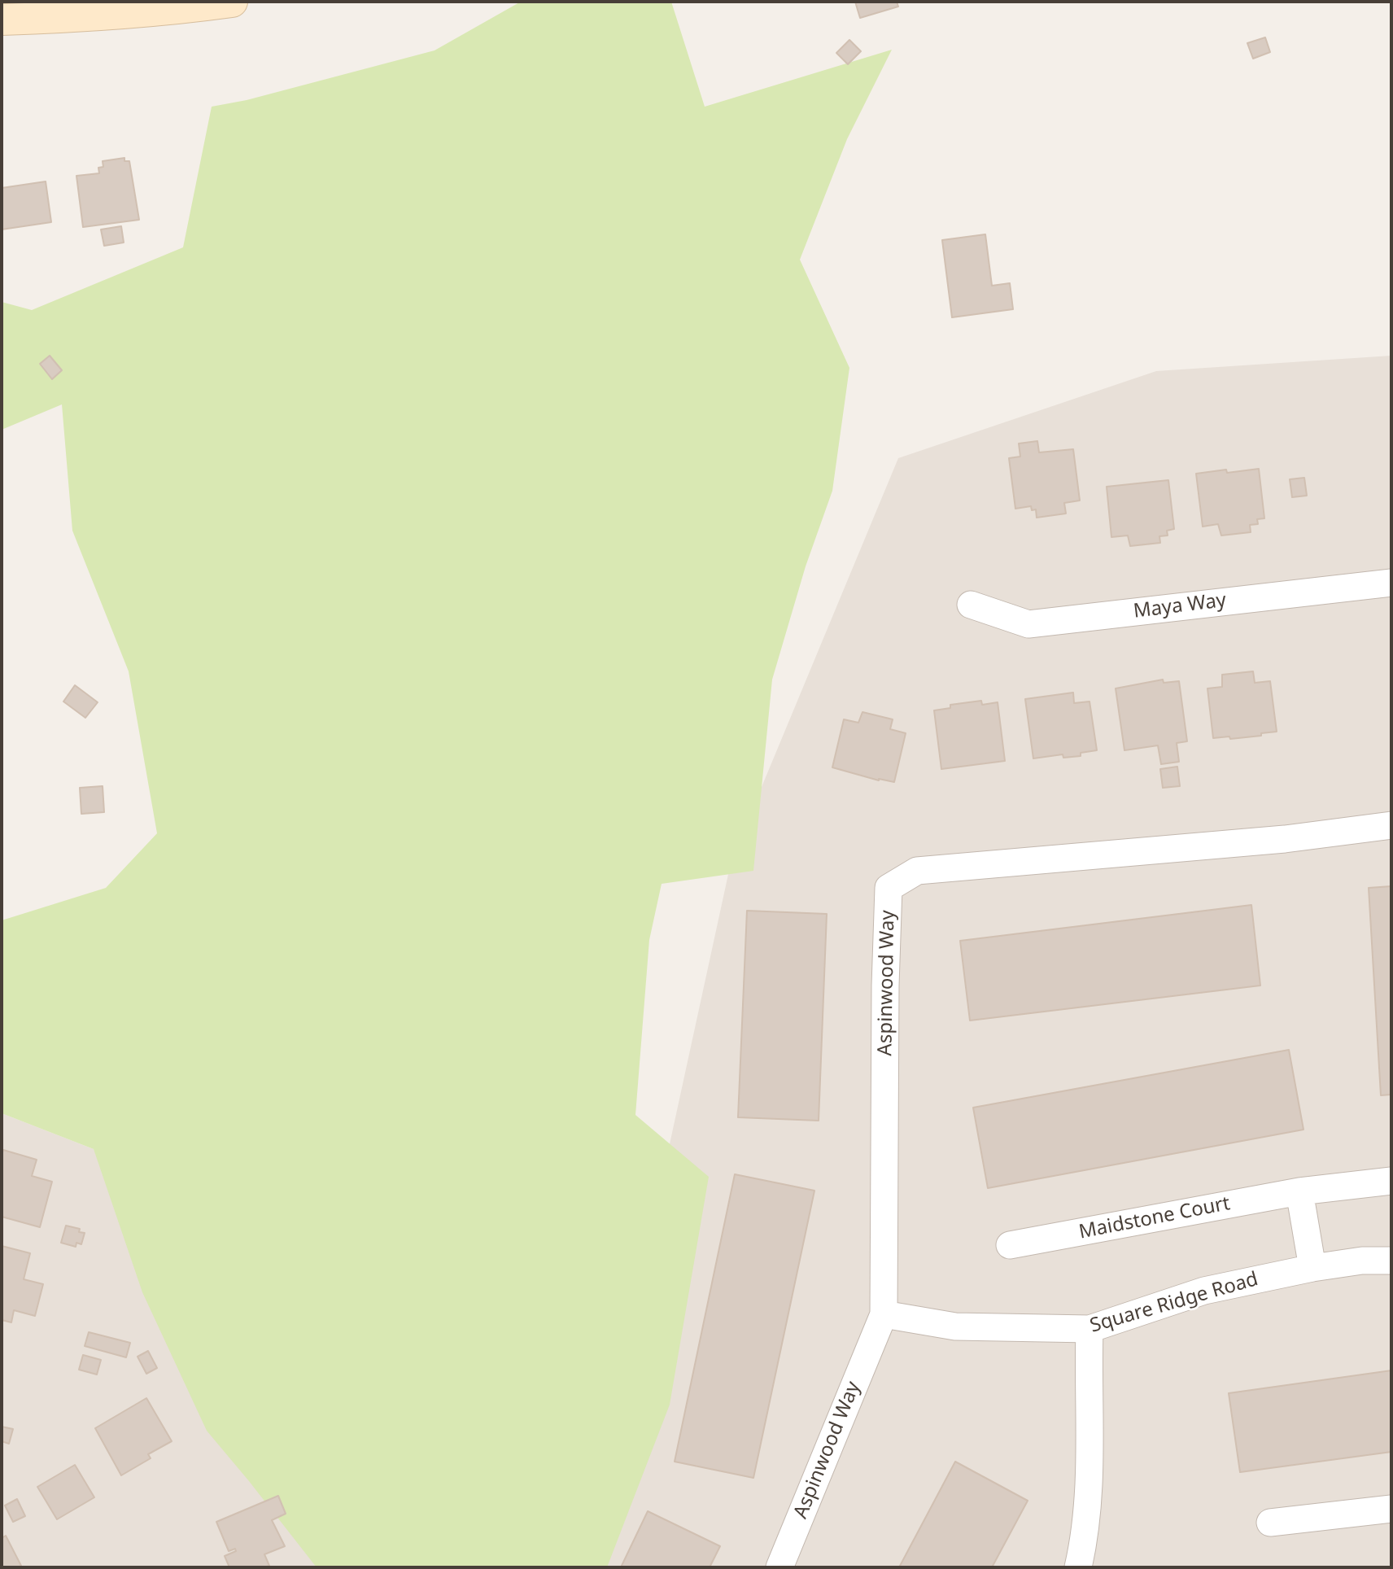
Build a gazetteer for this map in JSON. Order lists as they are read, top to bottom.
{
  "streets": {
    "street": [
      "Maya Way",
      "Aspinwood Way",
      "Maidstone Court",
      "Square Ridge Road"
    ]
  },
  "crossings": [
    ["Aspinwood Way", "Square Ridge Road"]
  ]
}
